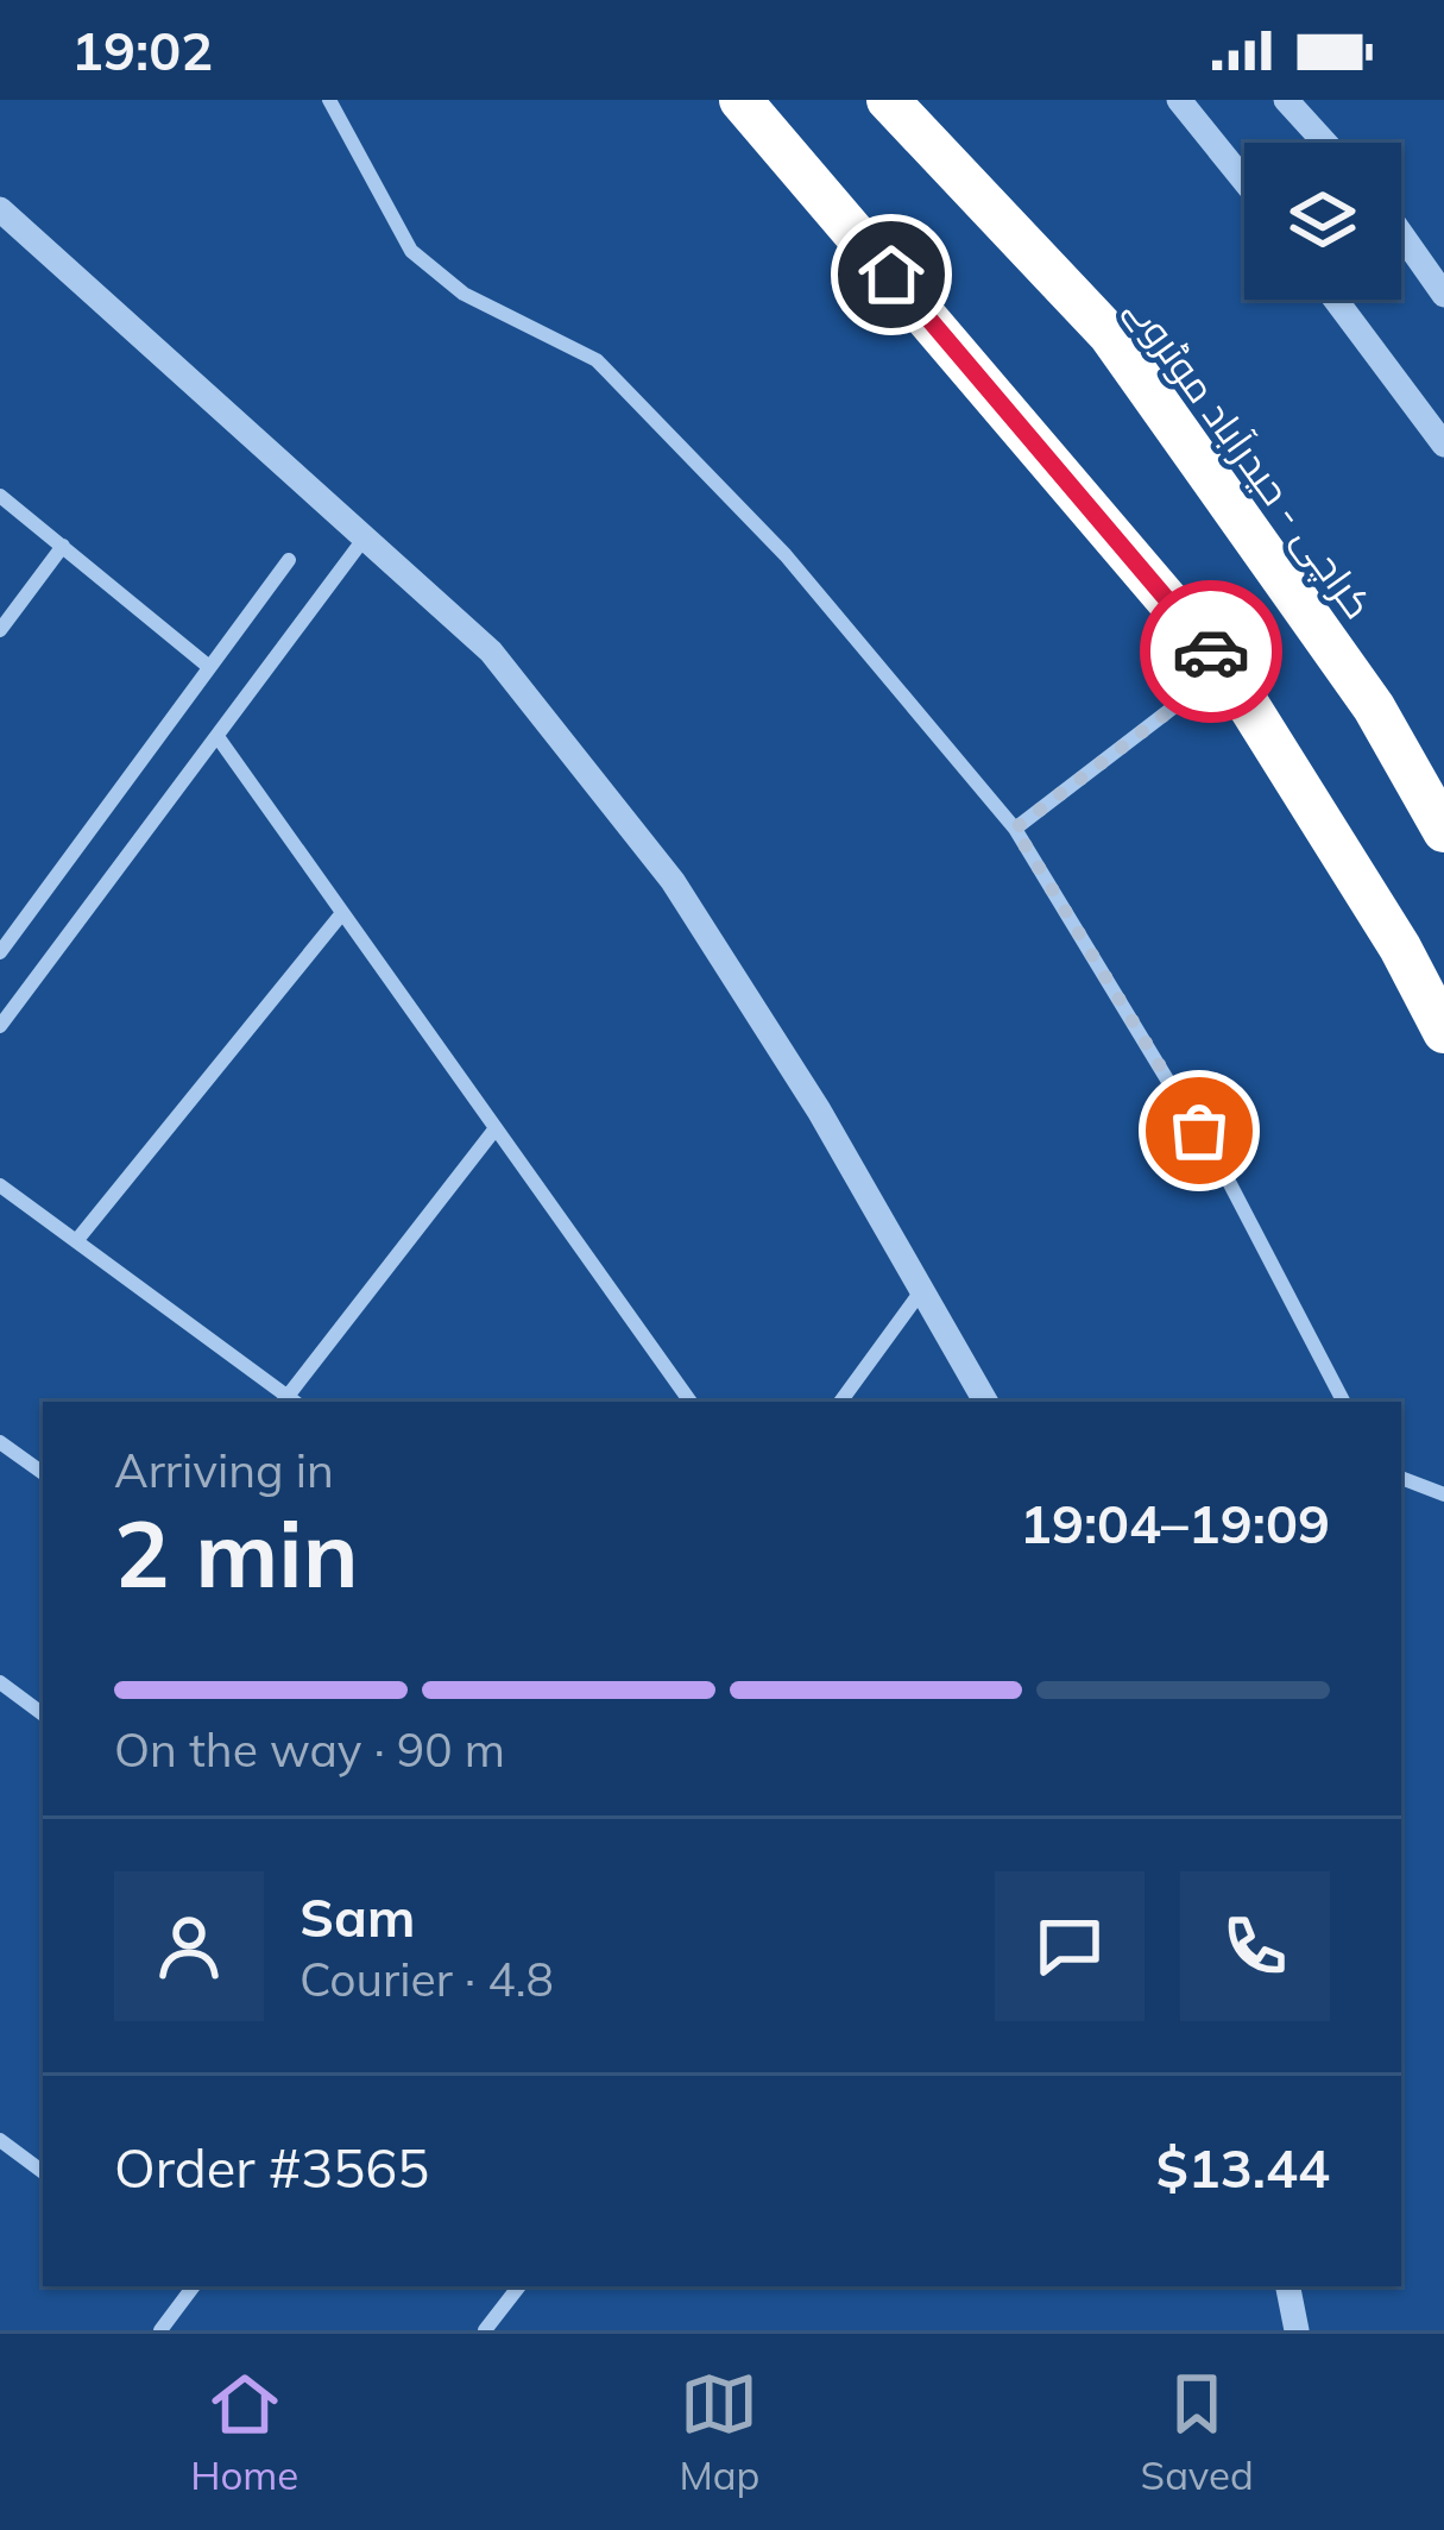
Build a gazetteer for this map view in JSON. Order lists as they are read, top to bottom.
{
  "streets": {
    "highway": ["کراچی - حیدرآباد موٹروے"]
  },
  "page": {
    "status": "19:02",
    "heading": ["2 min", "Arriving in", "19:04–19:09"],
    "panel": [
      "Sam",
      "Courier · 4.8",
      "Order #3565",
      "$13.44"
    ],
    "bar": "On the way · 90 m",
    "tabs": ["Home", "Map", "Saved"]
  }
}
